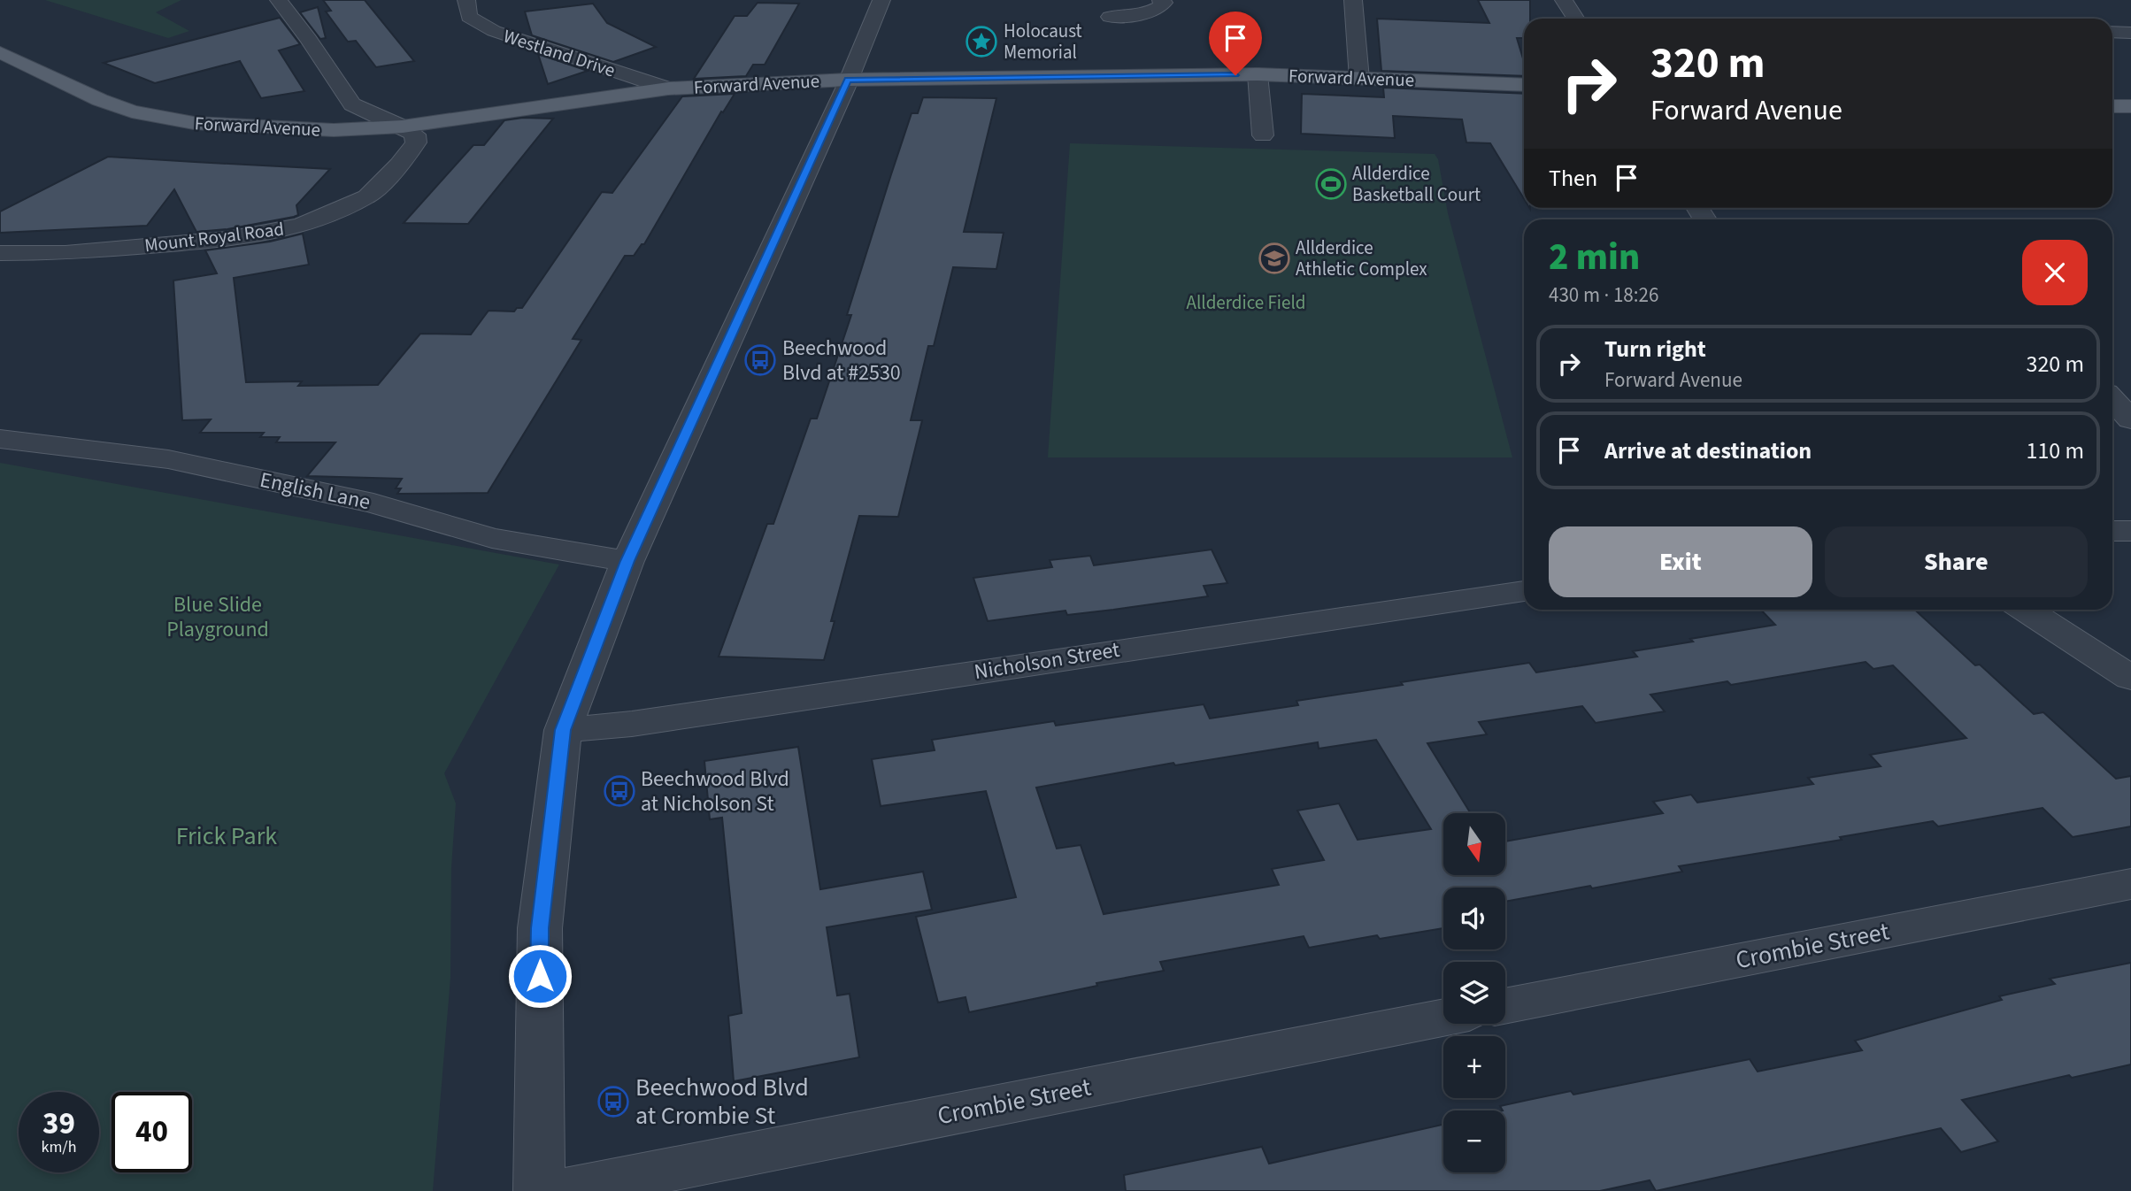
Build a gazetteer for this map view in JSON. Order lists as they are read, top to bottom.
{
  "streets": {
    "main road": ["Forward Avenue"],
    "street": [
      "Westland Drive",
      "Mount Royal Road",
      "English Lane",
      "Nicholson Street",
      "Crombie Street"
    ]
  },
  "crossings": [
    ["Westland Drive", "Forward Avenue"],
    ["Forward Avenue", "Mount Royal Road"]
  ],
  "parks": ["Allderdice Field", "Blue Slide Playground", "Frick Park"],
  "places": {
    "place": ["Holocaust Memorial"],
    "sports": ["Allderdice Basketball Court"],
    "school or university": ["Allderdice Athletic Complex"],
    "bus stop": ["Beechwood Blvd at #2530", "Beechwood Blvd at Nicholson St", "Beechwood Blvd at Crombie St"]
  },
  "north": "bottom",
  "page": {
    "turn": ["320 m", "Forward Avenue"],
    "then": "Then",
    "heading": ["2 min", "430 m · 18:26"],
    "list": [
      {
        "name": "Turn right",
        "note": "Forward Avenue",
        "value": "320 m"
      },
      {
        "name": "Arrive at destination",
        "value": "110 m"
      }
    ],
    "buttons": ["Exit", "Share"],
    "map_buttons": ["+", "−"],
    "speed": "39 km/h",
    "limit": "40"
  }
}
